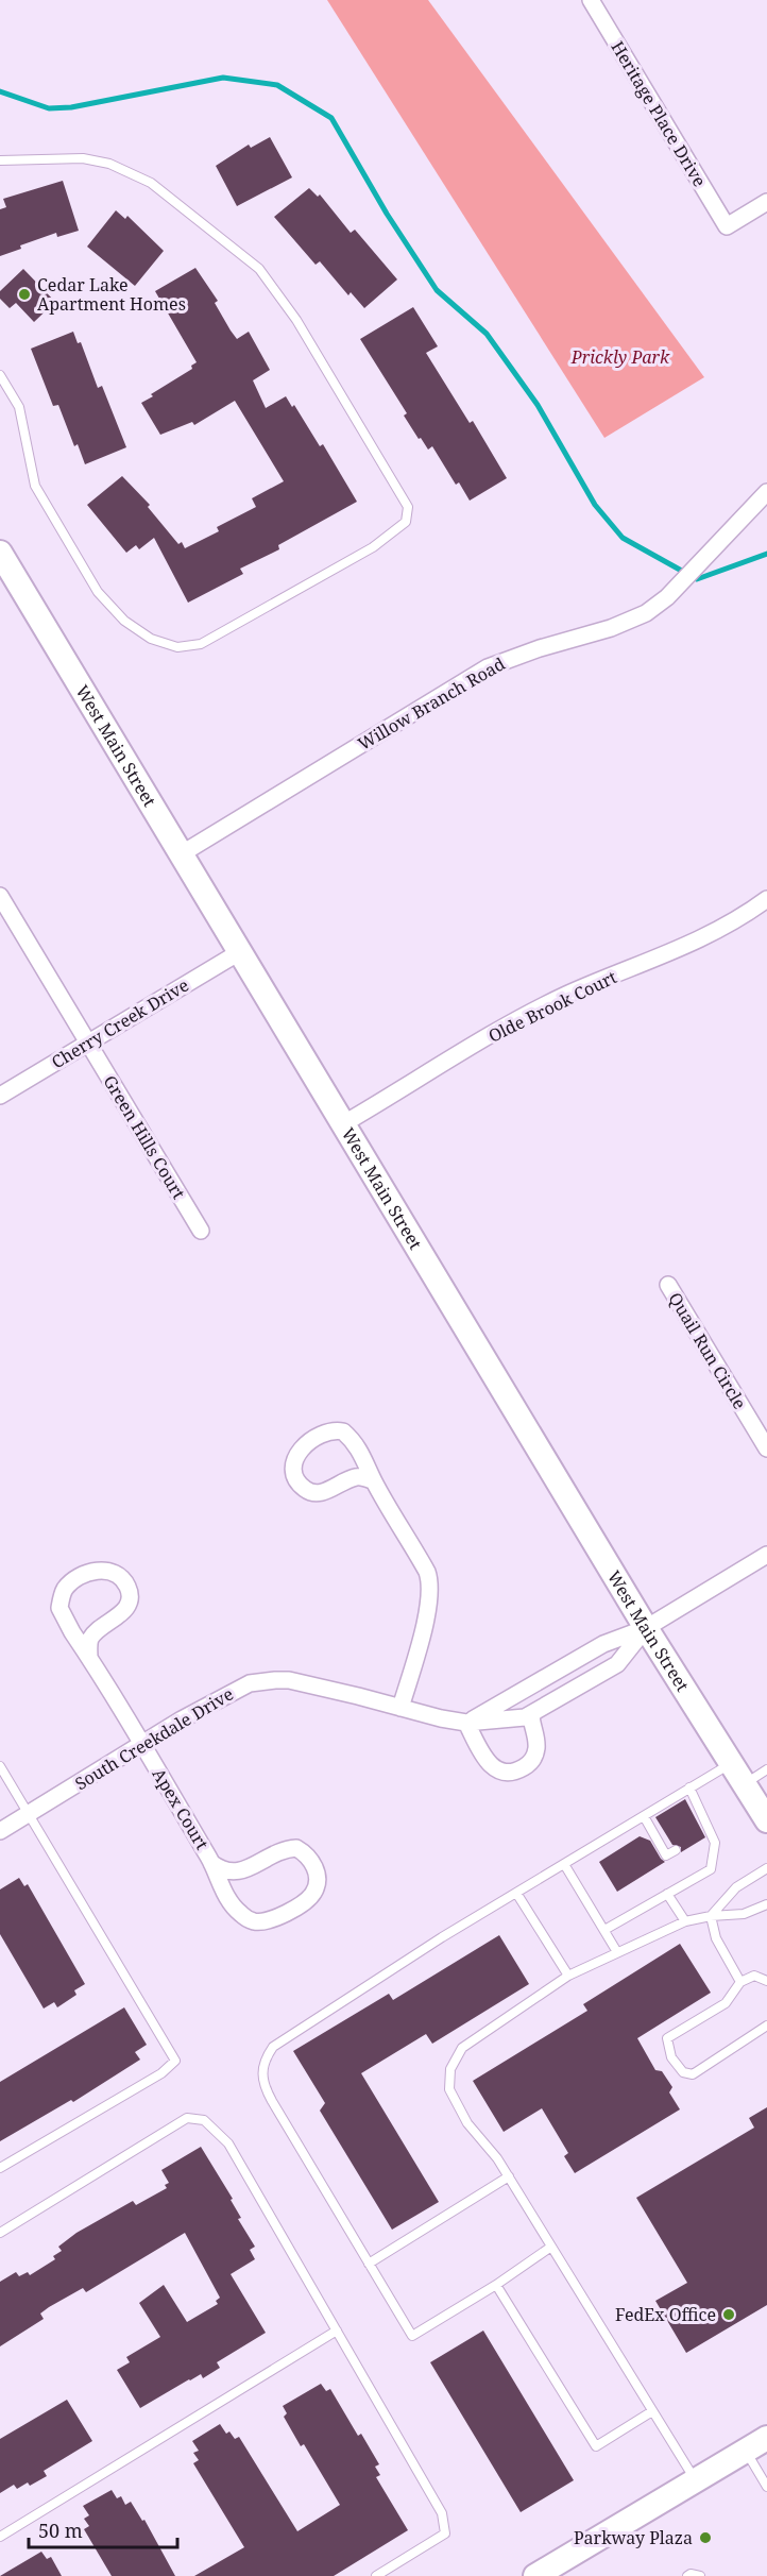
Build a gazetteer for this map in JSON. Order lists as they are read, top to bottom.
{
  "streets": {
    "main road": ["West Main Street"],
    "street": [
      "Heritage Place Drive",
      "Willow Branch Road",
      "Olde Brook Court",
      "Cherry Creek Drive",
      "Green Hills Court",
      "Quail Run Circle",
      "South Creekdale Drive",
      "Apex Court"
    ]
  },
  "crossings": [
    ["Willow Branch Road", "West Main Street"],
    ["West Main Street", "Olde Brook Court"],
    ["West Main Street", "Cherry Creek Drive"],
    ["West Main Street", "South Creekdale Drive"],
    ["Cherry Creek Drive", "Green Hills Court"],
    ["South Creekdale Drive", "Apex Court"]
  ],
  "parks": ["Prickly Park"],
  "places": ["Cedar Lake Apartment Homes", "FedEx Office", "Parkway Plaza"],
  "scale_bar": "50 m"
}
